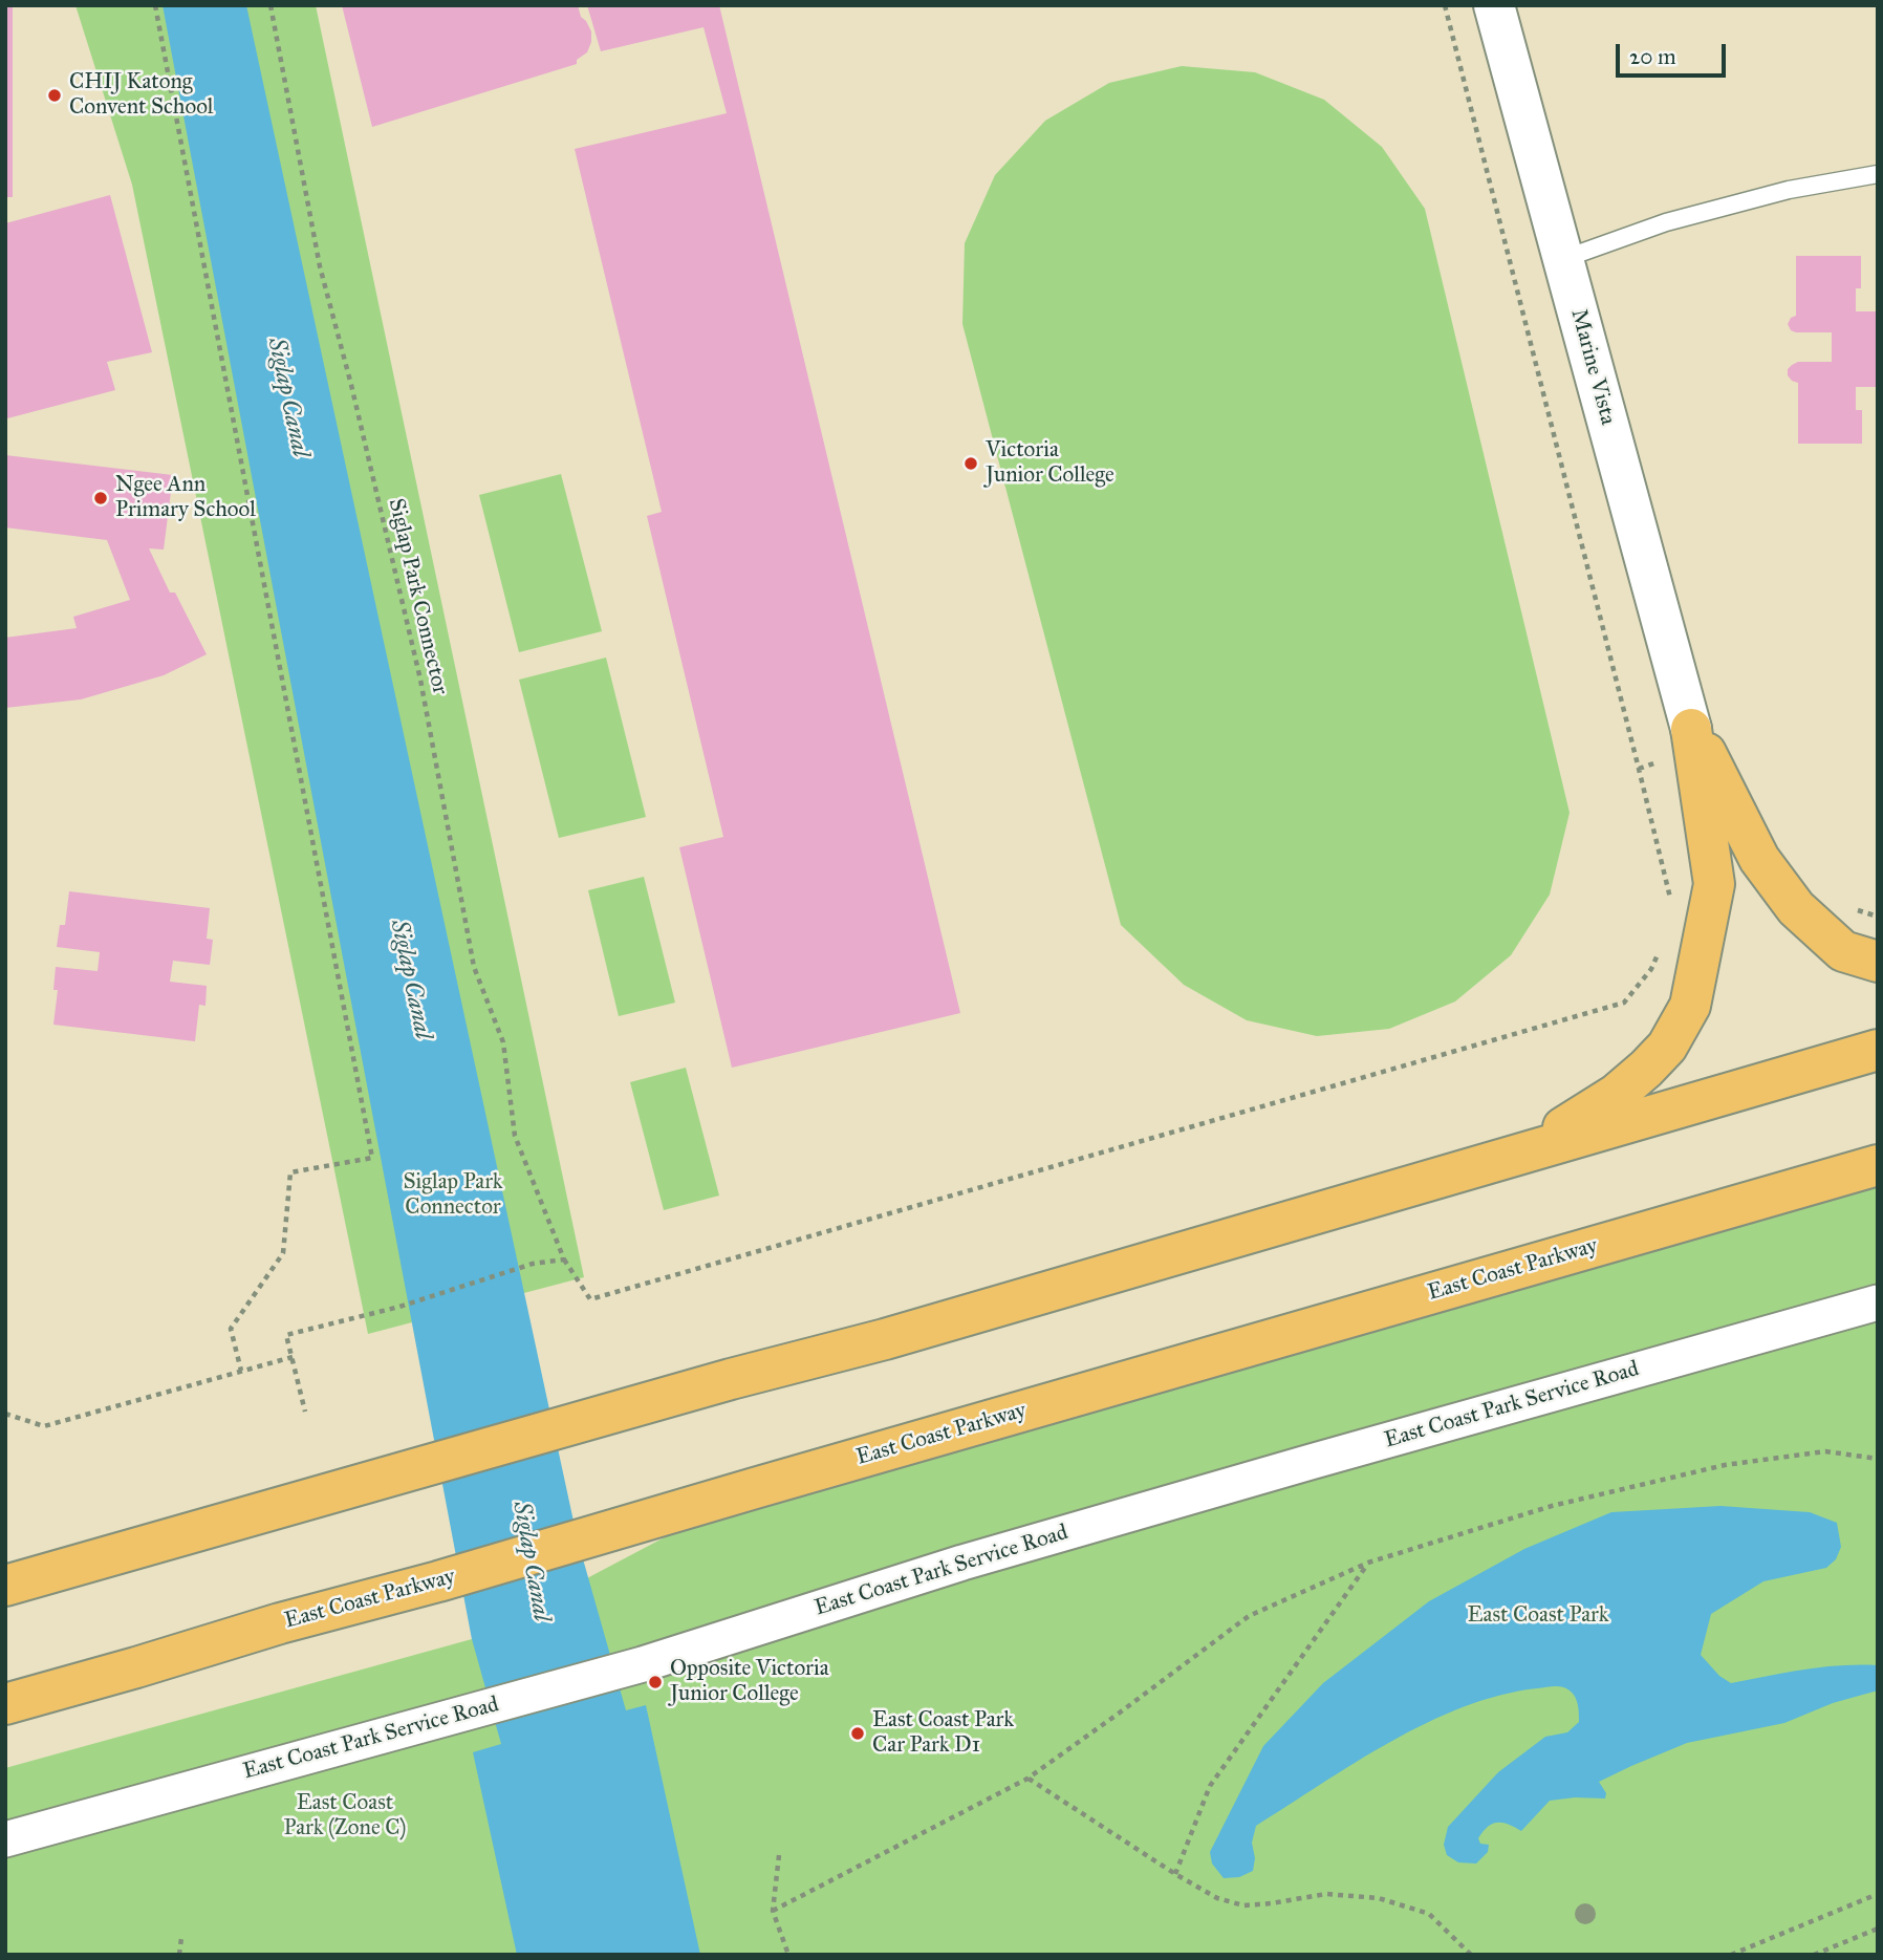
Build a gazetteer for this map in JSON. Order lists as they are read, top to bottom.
{
  "streets": {
    "highway": ["East Coast Parkway"],
    "street": ["Marine Vista", "East Coast Park Service Road"],
    "path": ["Siglap Park Connector"]
  },
  "water": ["Siglap Canal"],
  "parks": ["Siglap Park Connector", "East Coast Park", "East Coast Park (Zone C)"],
  "places": [
    "CHIJ Katong Convent School",
    "Victoria Junior College",
    "Ngee Ann Primary School",
    "Opposite Victoria Junior College",
    "East Coast Park Car Park D1"
  ],
  "scale_bar": "20 m"
}
